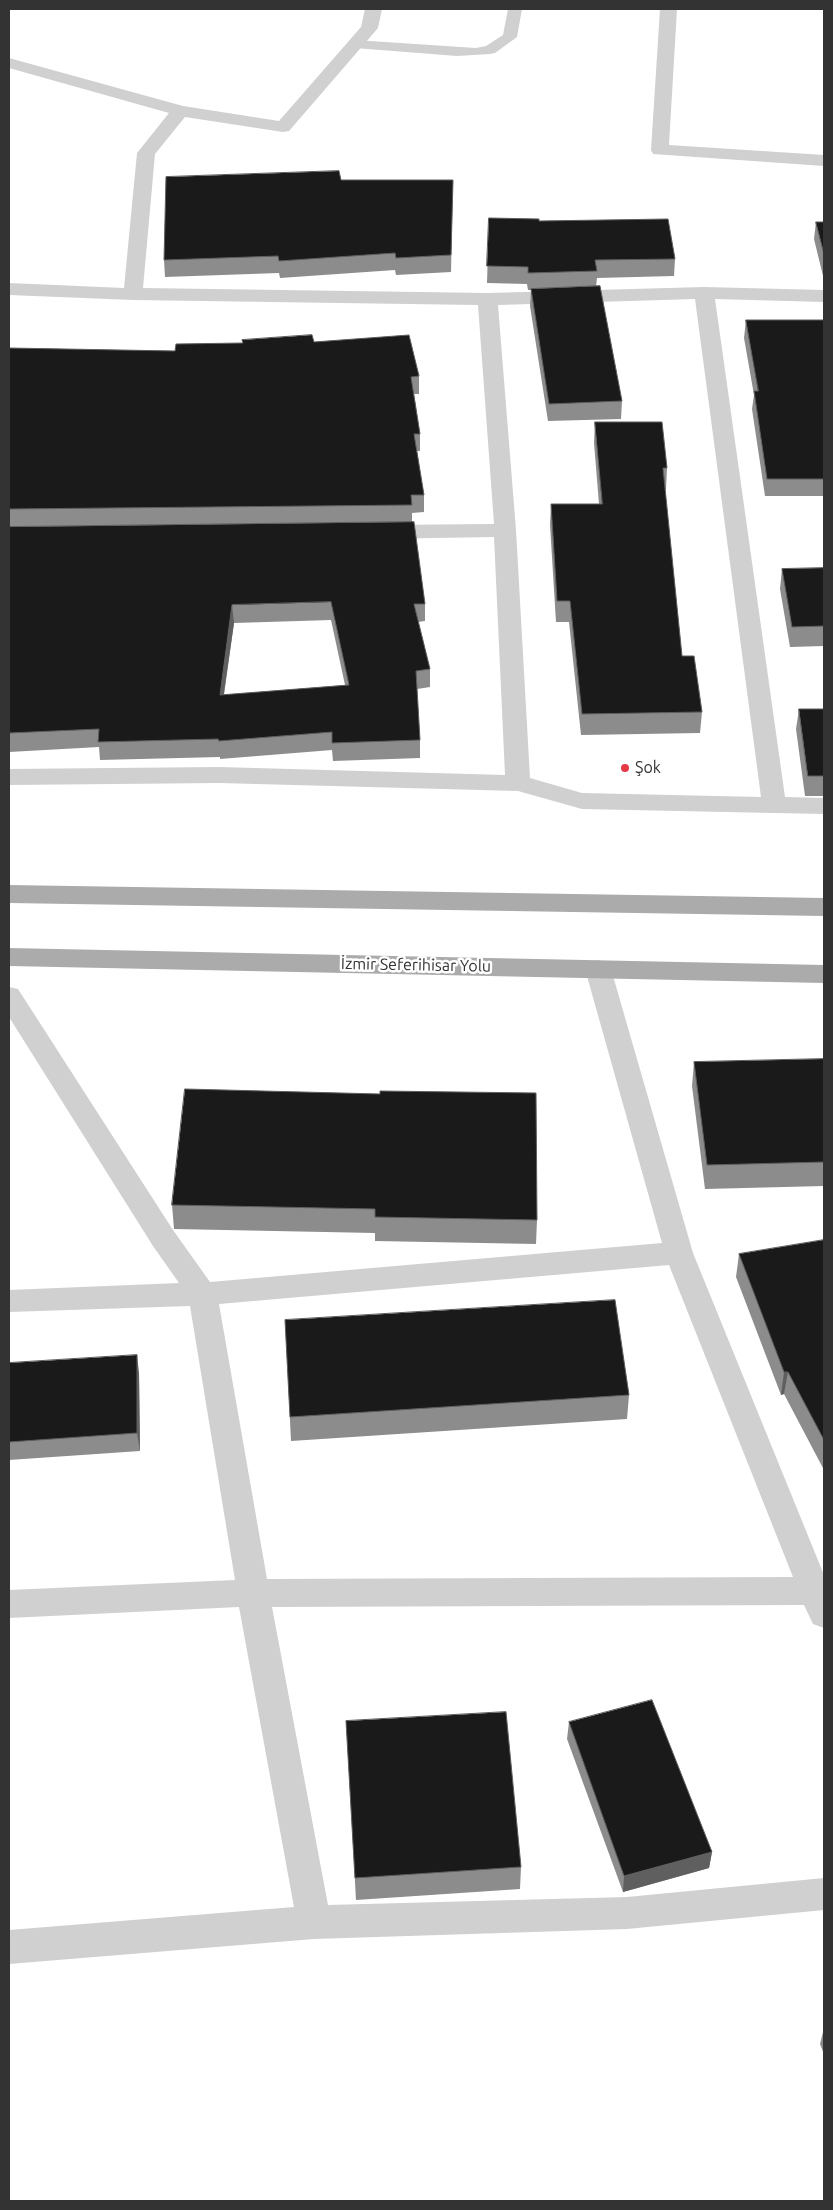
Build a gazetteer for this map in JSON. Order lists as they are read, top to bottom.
{
  "streets": {
    "main road": ["İzmir Seferihisar Yolu"]
  },
  "places": ["Şok"]
}
